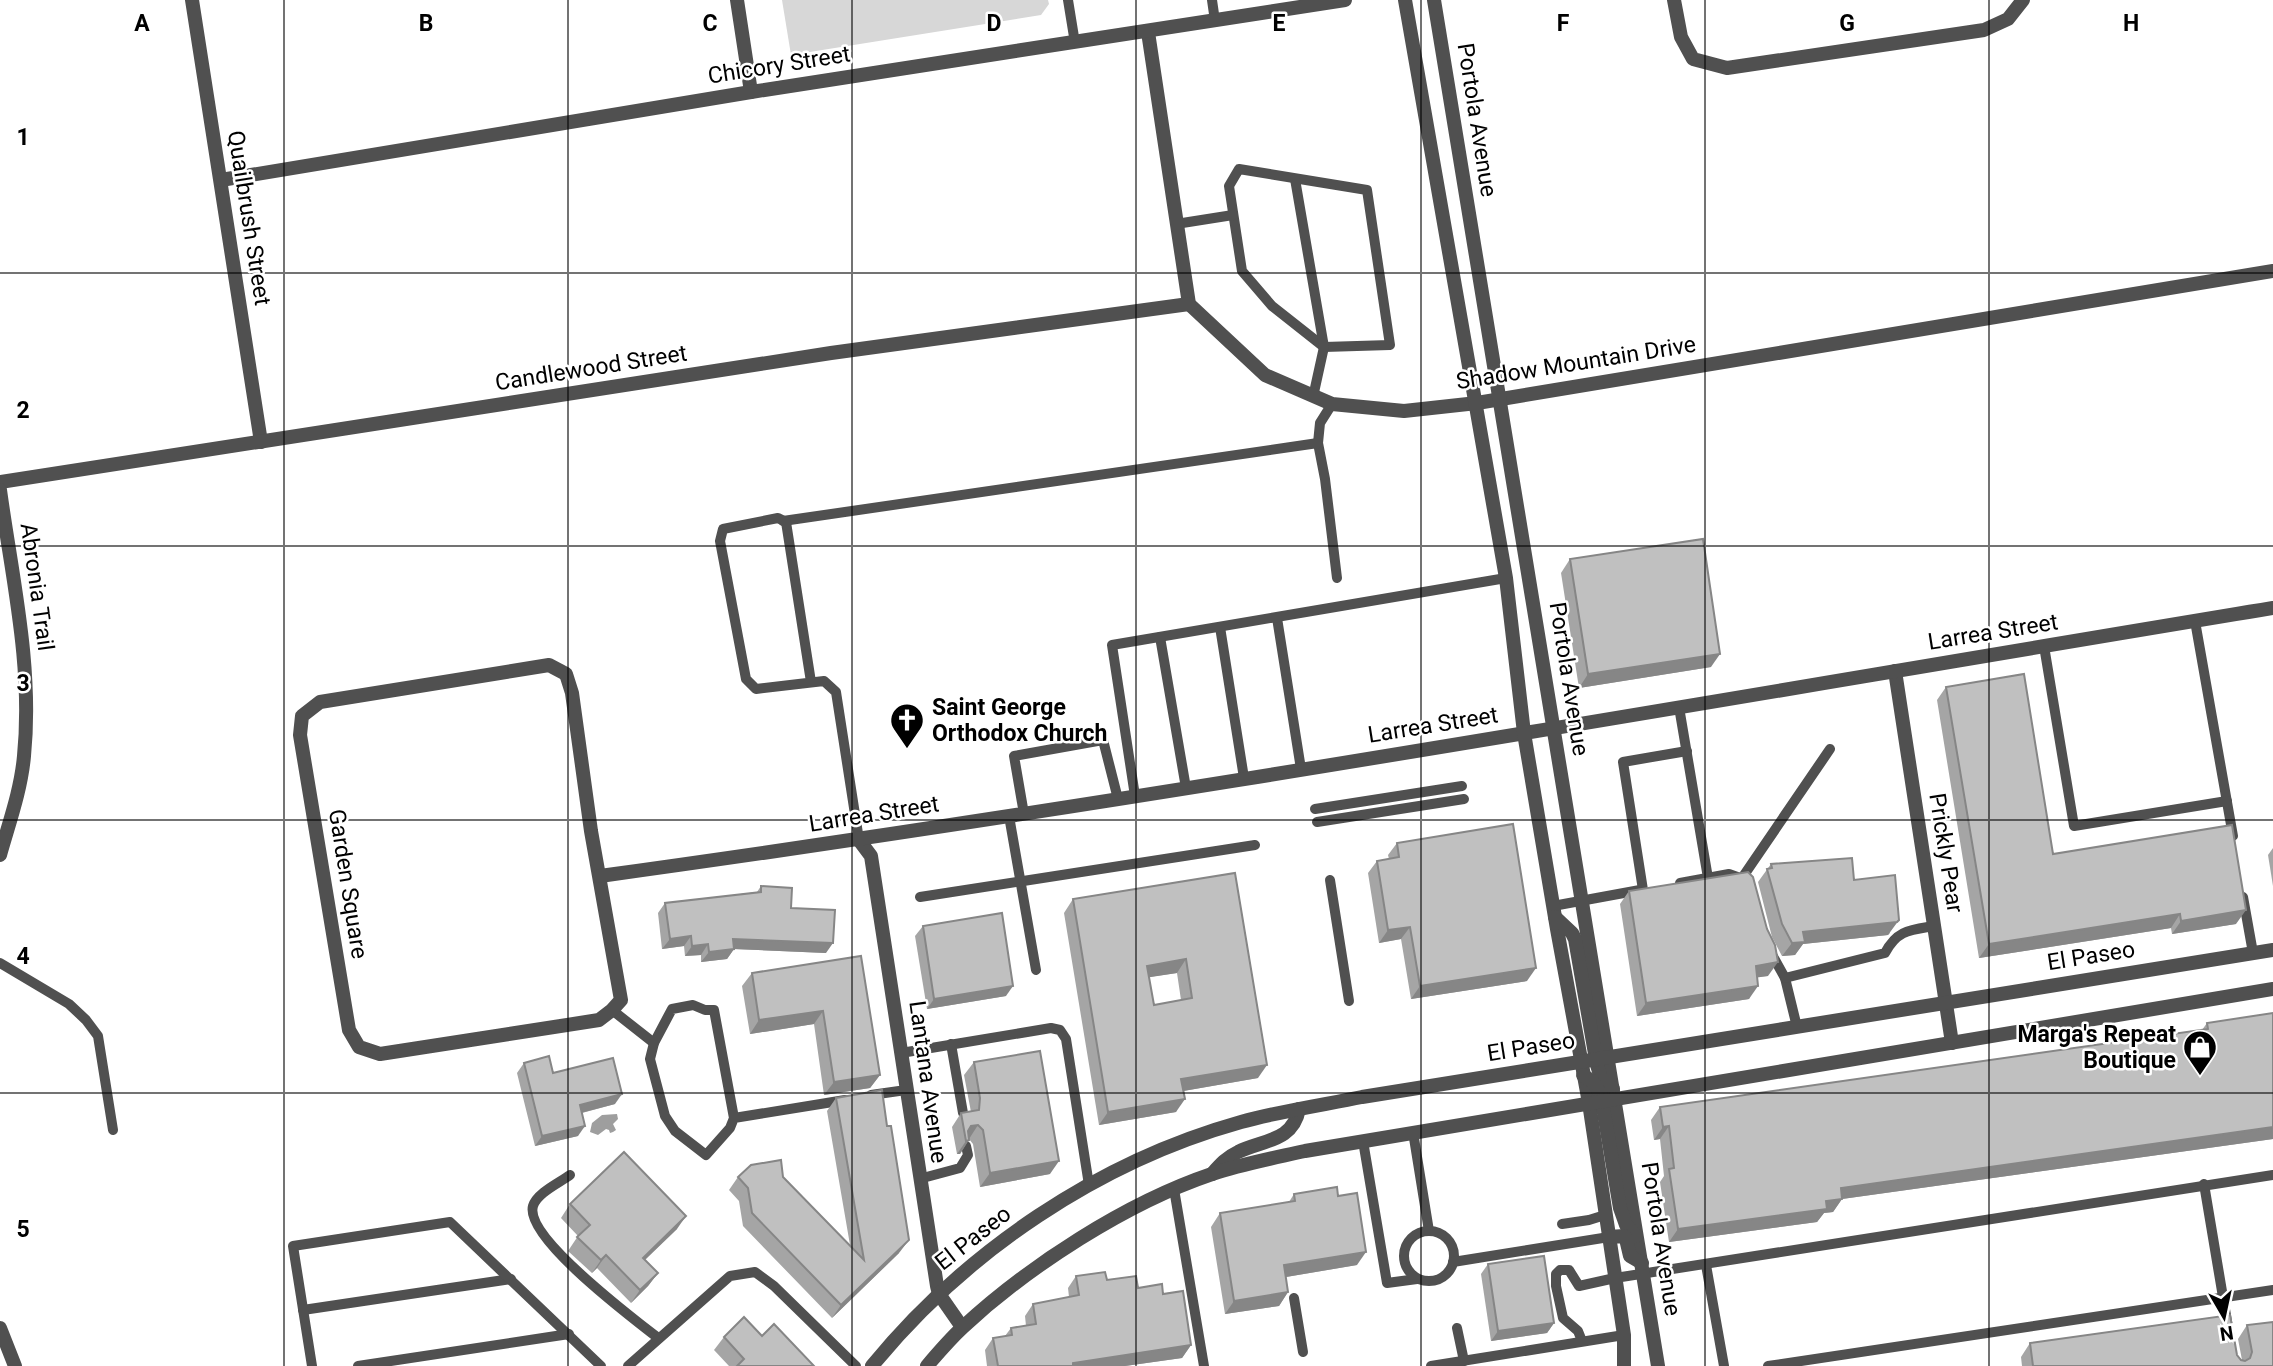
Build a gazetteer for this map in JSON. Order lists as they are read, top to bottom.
{
  "streets": {
    "street": [
      "Chicory Street",
      "Portola Avenue",
      "Quailbrush Street",
      "Shadow Mountain Drive",
      "Candlewood Street",
      "Abronia Trail",
      "Larrea Street",
      "Prickly Pear",
      "Garden Square",
      "El Paseo",
      "Lantana Avenue"
    ]
  },
  "crossings": [
    ["Chicory Street", "Quailbrush Street"],
    ["Portola Avenue", "Shadow Mountain Drive"],
    ["Portola Avenue", "Larrea Street"],
    ["Portola Avenue", "El Paseo"],
    ["Quailbrush Street", "Candlewood Street"],
    ["Shadow Mountain Drive", "Candlewood Street"],
    ["Larrea Street", "Prickly Pear"],
    ["Larrea Street", "Garden Square"],
    ["Larrea Street", "Lantana Avenue"],
    ["Prickly Pear", "El Paseo"],
    ["El Paseo", "Lantana Avenue"]
  ],
  "places": {
    "church": ["Saint George Orthodox Church"],
    "shop": ["Marga's Repeat Boutique"]
  },
  "north": "bottom",
  "grid": {
    "columns": [
      "A",
      "B",
      "C",
      "D",
      "E",
      "F",
      "G",
      "H"
    ],
    "rows": [
      "1",
      "2",
      "3",
      "4",
      "5"
    ]
  }
}
